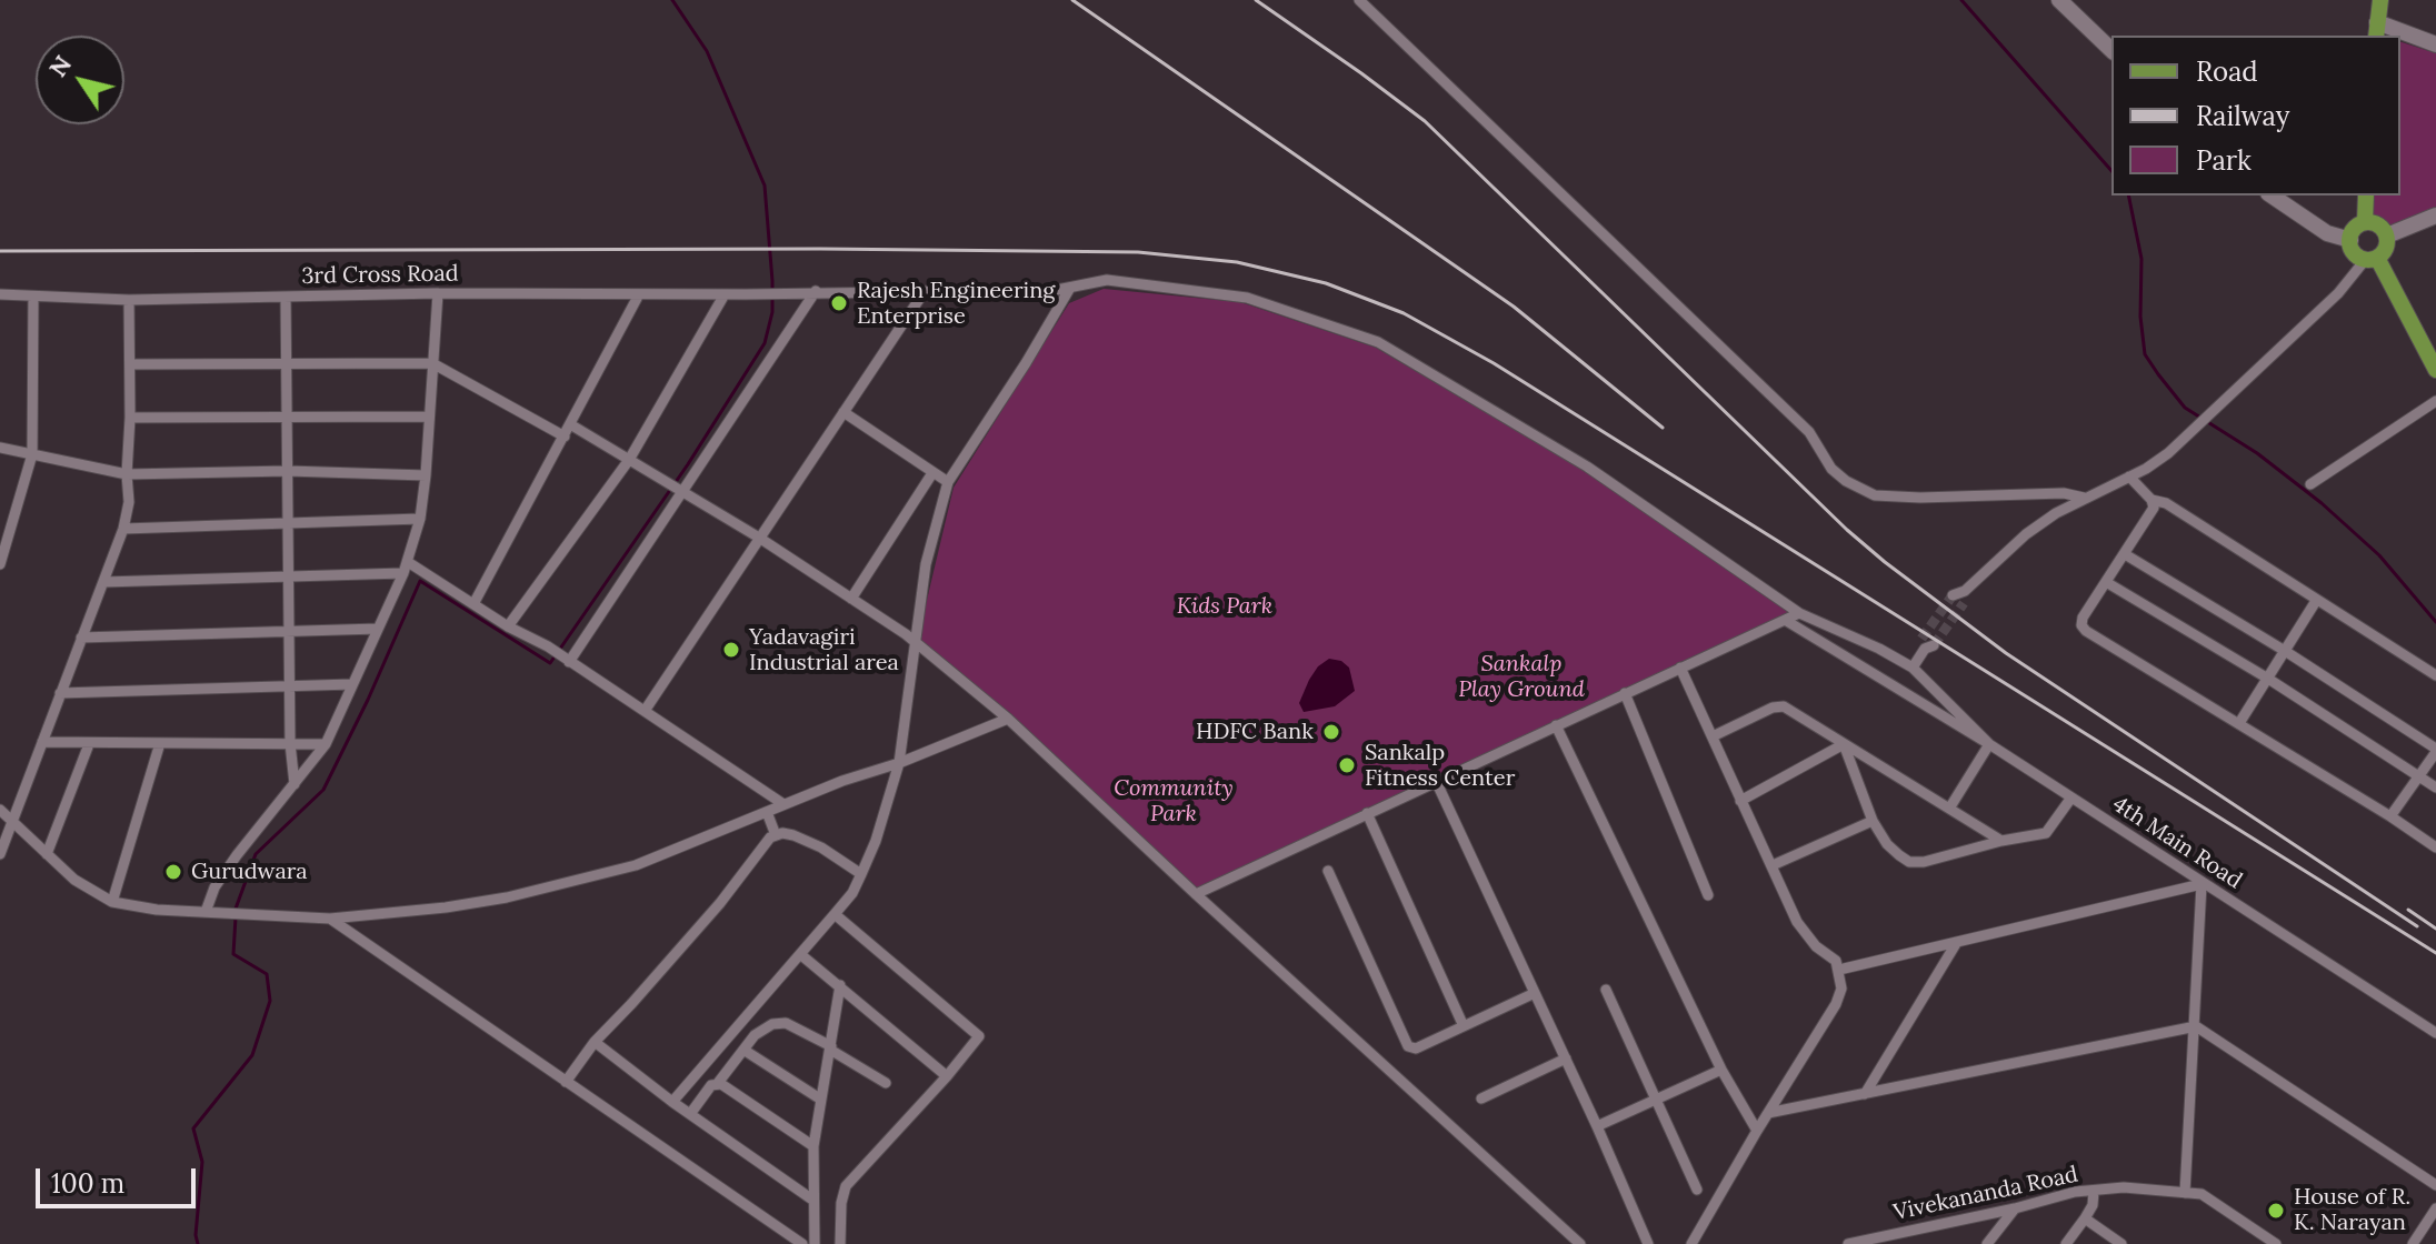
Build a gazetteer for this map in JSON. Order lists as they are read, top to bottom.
{
  "streets": {
    "street": ["3rd Cross Road", "4th Main Road", "Vivekananda Road"]
  },
  "crossings": [
    ["3rd Cross Road", "4th Main Road"]
  ],
  "parks": ["Kids Park", "Sankalp Play Ground", "Community Park"],
  "places": [
    "Rajesh Engineering Enterprise",
    "Yadavagiri Industrial area",
    "HDFC Bank",
    "Sankalp Fitness Center",
    "Gurudwara",
    "House of R. K. Narayan"
  ],
  "legend": ["Road", "Railway", "Park"],
  "scale_bar": "100 m",
  "north": "top left"
}
